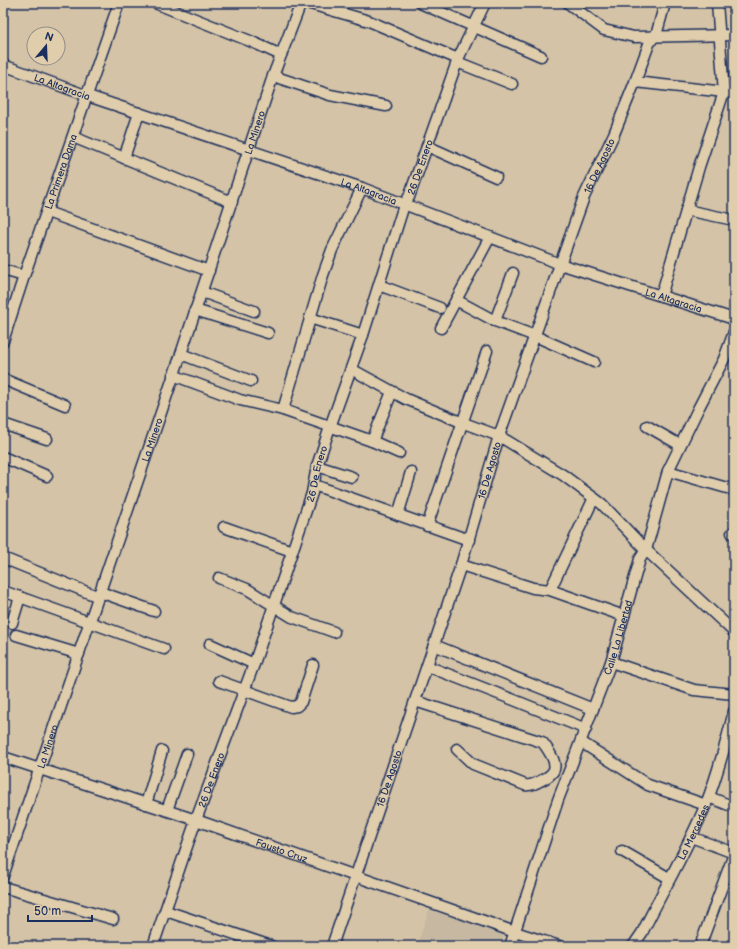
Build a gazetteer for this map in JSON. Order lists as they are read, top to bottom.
{
  "streets": {
    "street": [
      "La Altagracia",
      "La Minero",
      "16 De Agosto",
      "26 De Enero",
      "La Primera Dama",
      "Calle La Libertad",
      "La Mercedes",
      "Fausto Cruz"
    ]
  },
  "crossings": [
    ["La Altagracia", "La Minero"],
    ["La Altagracia", "16 De Agosto"],
    ["La Altagracia", "26 De Enero"],
    ["La Altagracia", "La Primera Dama"],
    ["La Minero", "Fausto Cruz"],
    ["16 De Agosto", "Fausto Cruz"],
    ["26 De Enero", "Fausto Cruz"],
    ["Calle La Libertad", "Fausto Cruz"]
  ],
  "scale_bar": "50 m",
  "north": "top"
}
